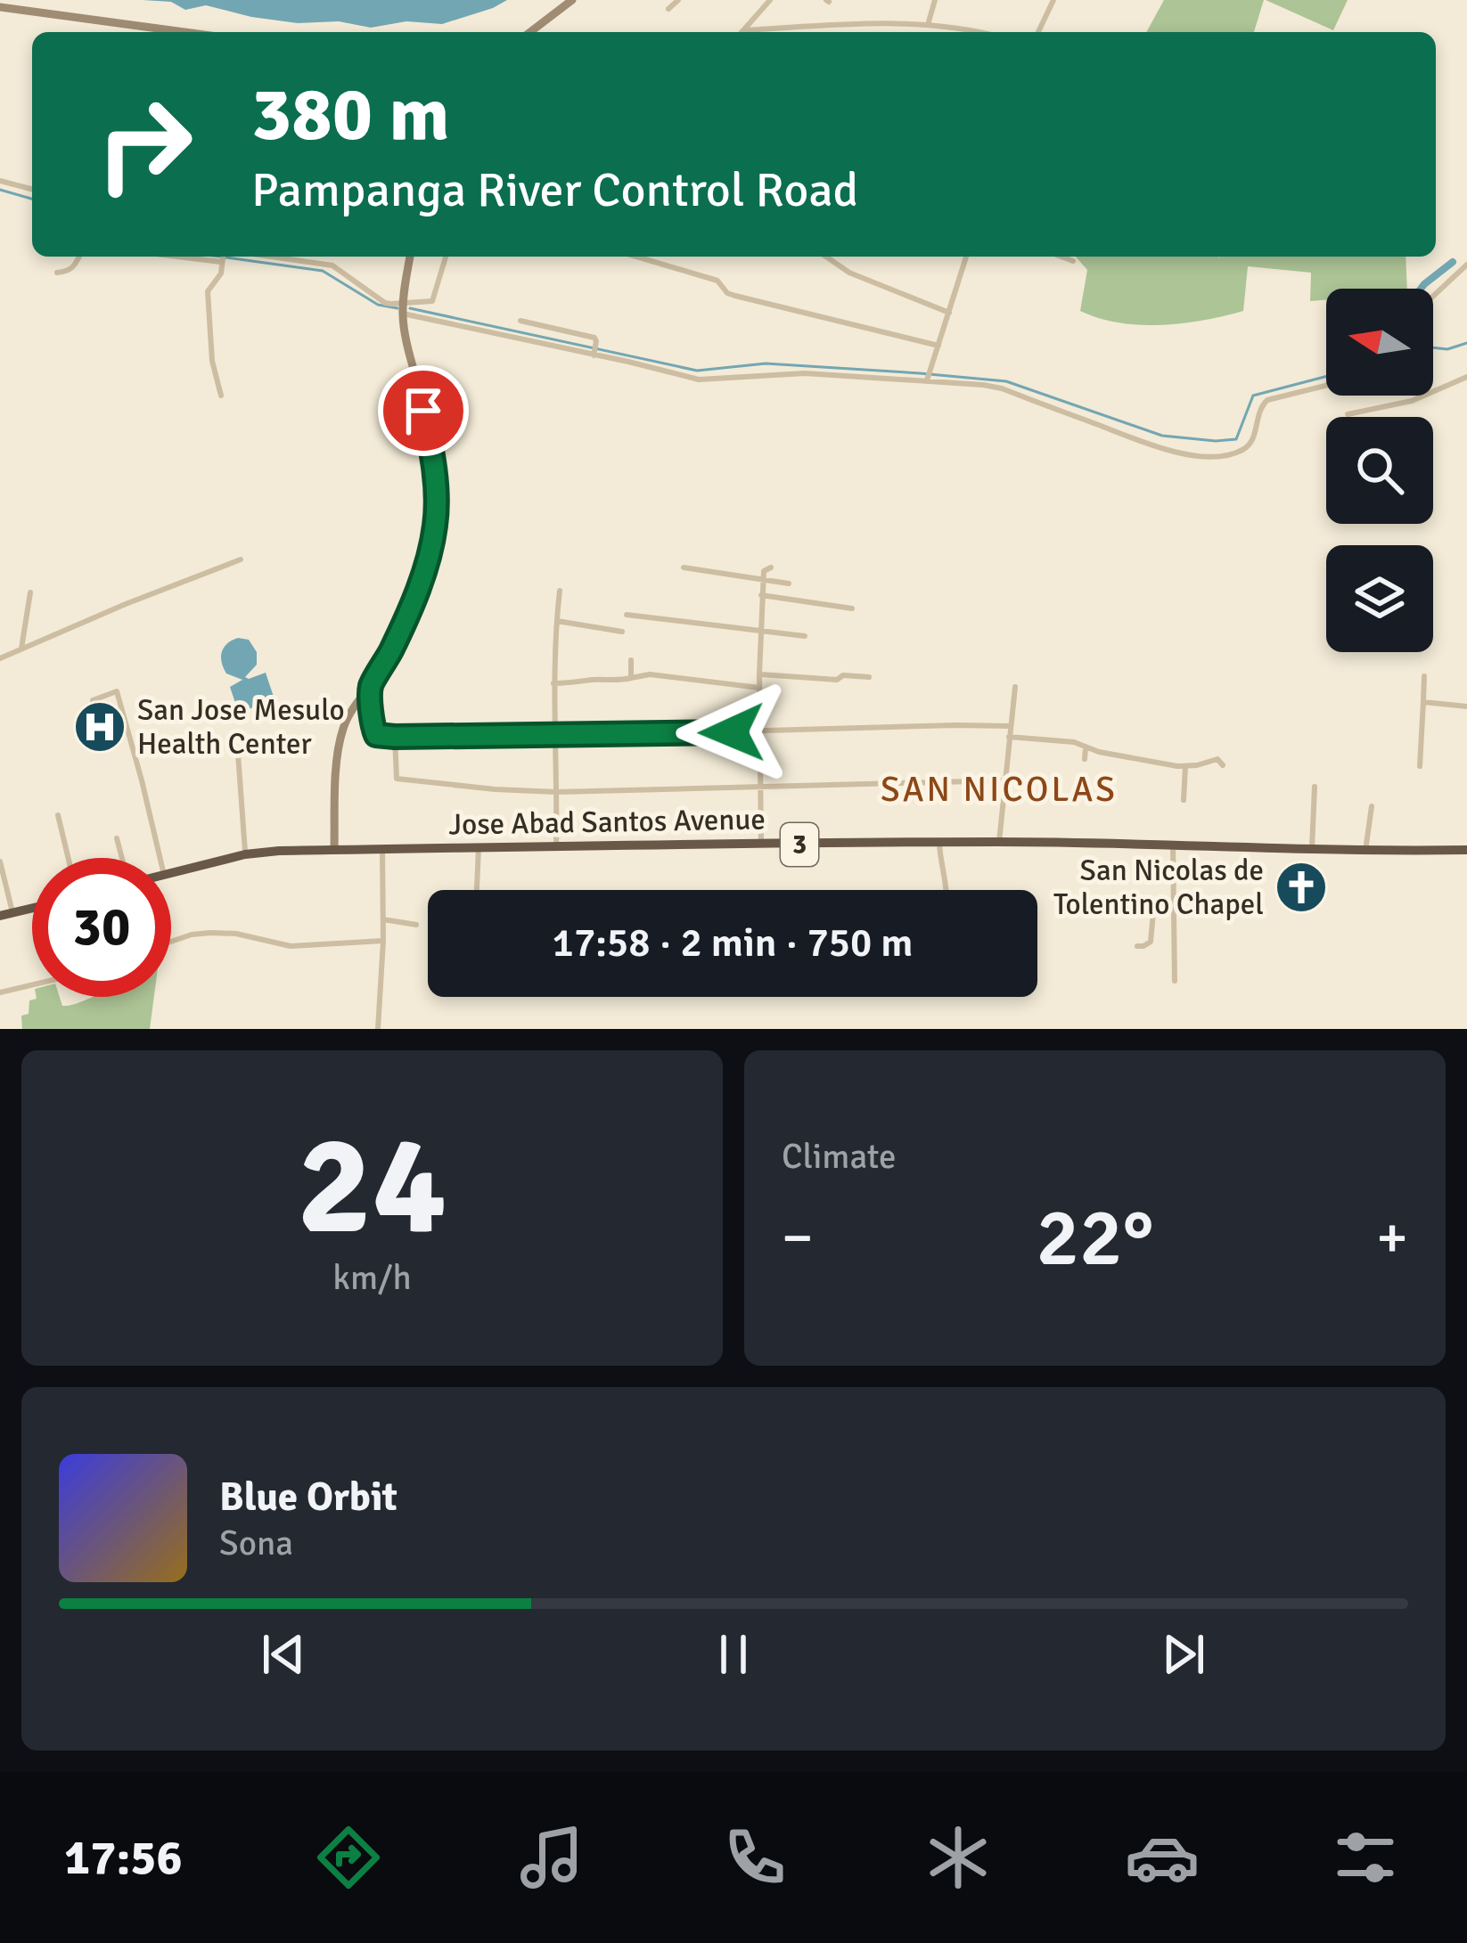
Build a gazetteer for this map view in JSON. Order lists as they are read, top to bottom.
{
  "streets": {
    "highway": ["Jose Abad Santos Avenue", "3"]
  },
  "districts": ["SAN NICOLAS"],
  "places": {
    "hospital": ["San Jose Mesulo Health Center"],
    "church": ["San Nicolas de Tolentino Chapel"]
  },
  "north": "left",
  "page": {
    "turn": ["380 m", "Pampanga River Control Road"],
    "limit": "30",
    "trip": "17:58 · 2 min · 750 m",
    "tile": [
      ["24", "km/h"],
      "Climate"
    ],
    "heat": ["−", "22°", "+"],
    "song": ["Blue Orbit", "Sona"],
    "tabs": "17:56"
  }
}
